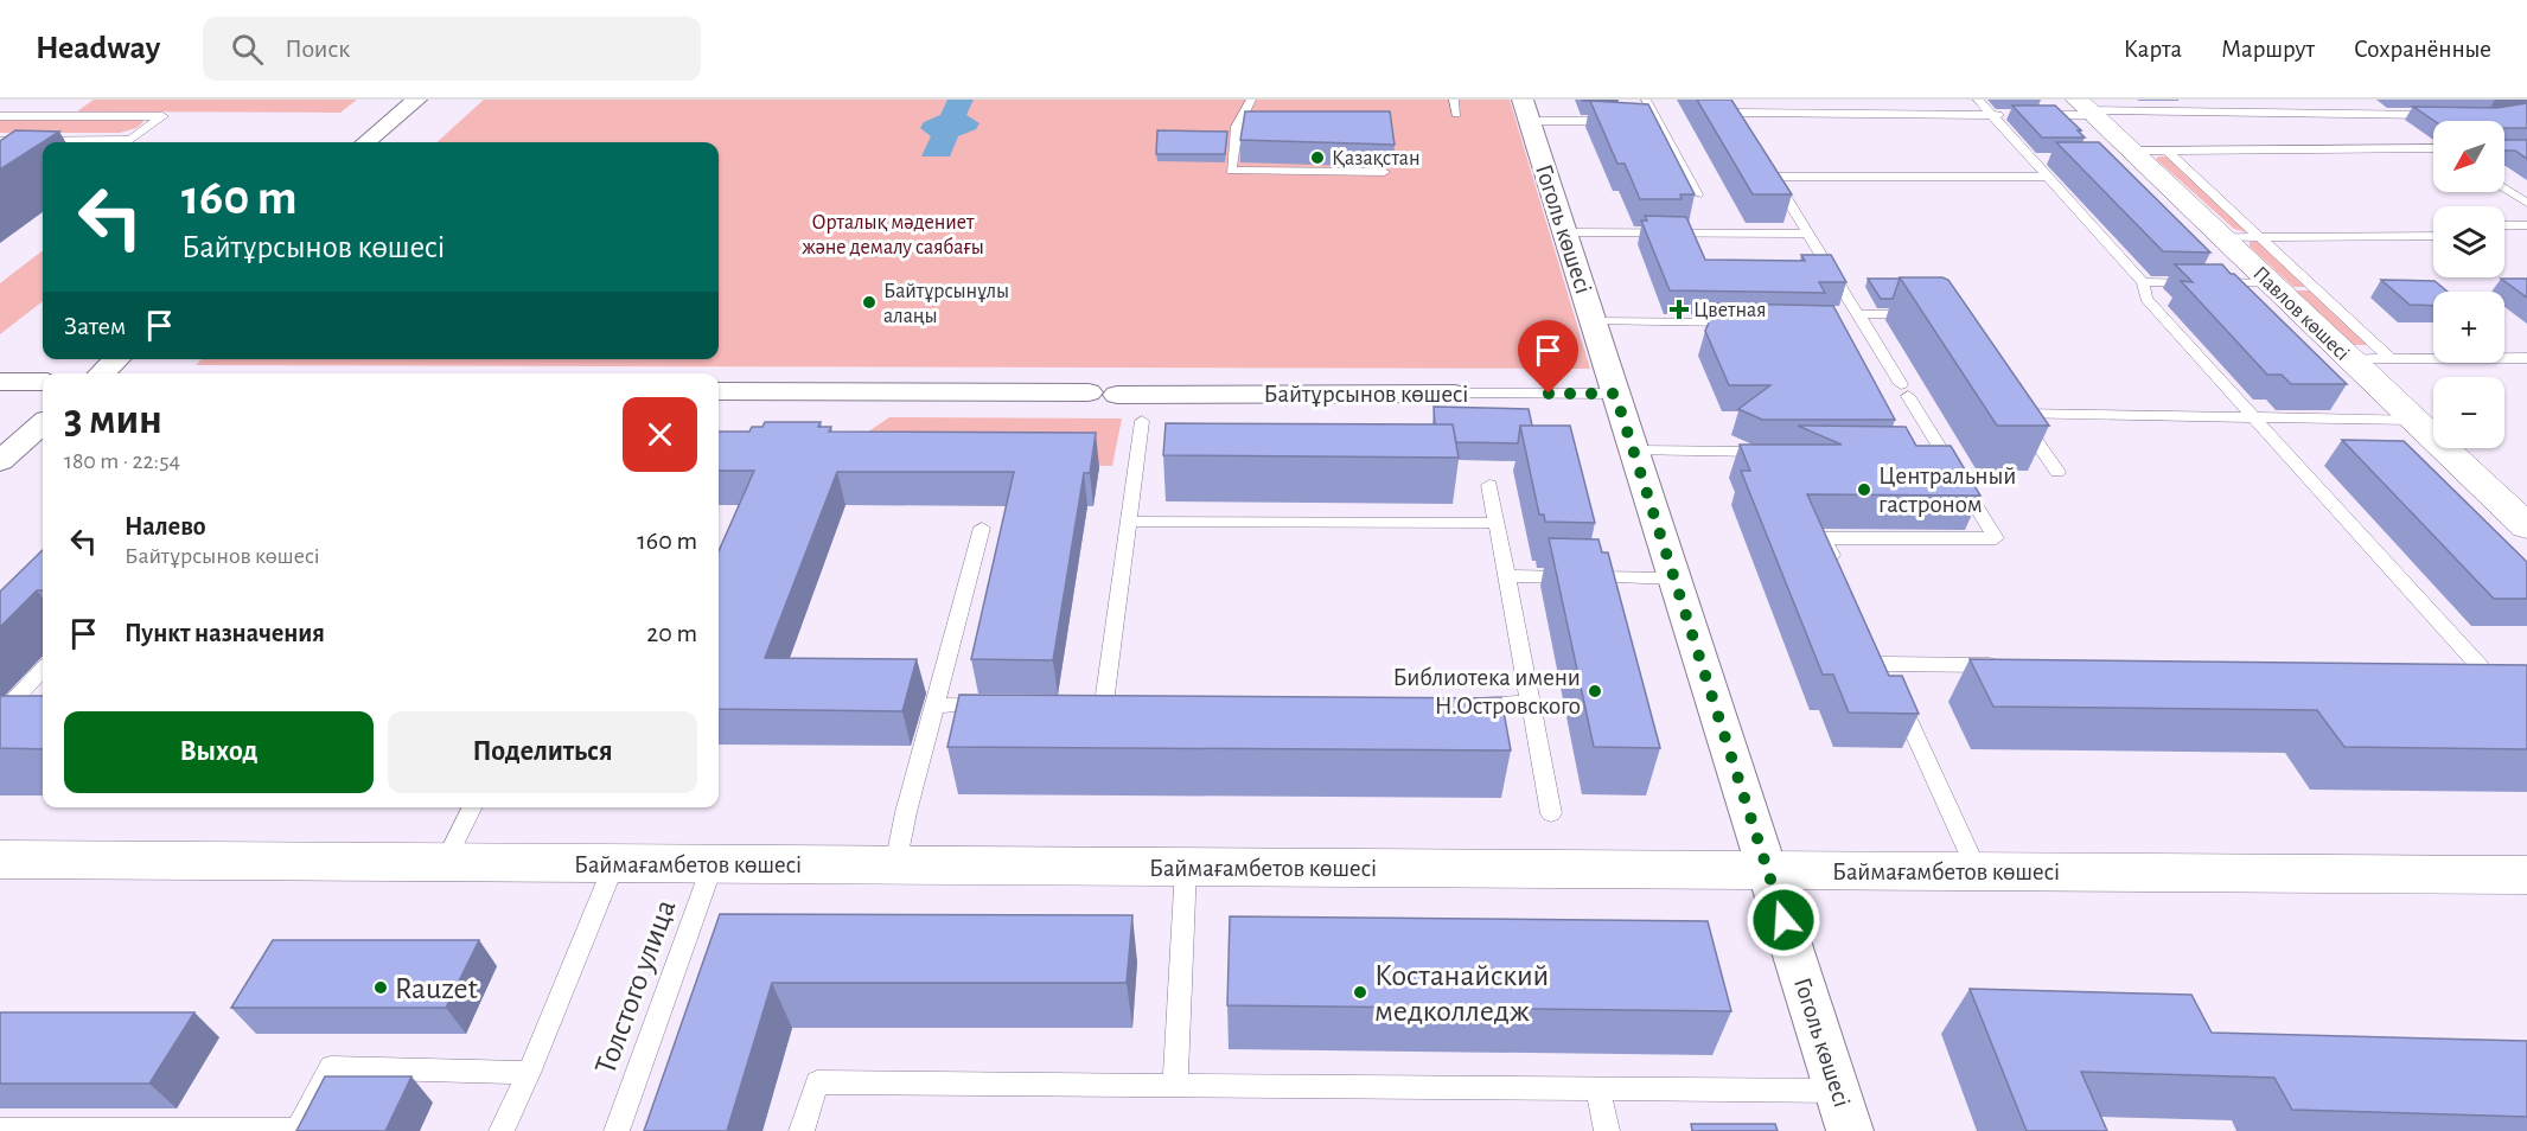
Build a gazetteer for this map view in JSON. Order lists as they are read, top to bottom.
{
  "streets": {
    "main road": ["Павлов көшесі", "Баймағамбетов көшесі"],
    "street": ["Гоголь көшесі", "Байтұрсынов көшесі"],
    "lane": ["Толстого улица"]
  },
  "crossings": [
    ["Гоголь көшесі", "Байтұрсынов көшесі"],
    ["Гоголь көшесі", "Баймағамбетов көшесі"],
    ["Баймағамбетов көшесі", "Толстого улица"]
  ],
  "parks": ["Орталық мәдениет және демалу саябағы"],
  "places": {
    "other": [
      "Қазақстан",
      "Байтұрсынұлы алаңы",
      "Центральный гастроном",
      "Библиотека имени Н.Островского",
      "Rauzet",
      "Костанайский медколледж"
    ],
    "health": ["Цветная"]
  },
  "north": "bottom left",
  "page": {
    "header": "Headway",
    "search": "Поиск",
    "nav": ["Карта", "Маршрут", "Сохранённые"],
    "map_buttons": ["+", "−"],
    "turn": ["160 m", "Байтұрсынов көшесі"],
    "then": "Затем",
    "heading": ["3 мин", "180 m · 22:54"],
    "list": [
      {
        "name": "Налево",
        "note": "Байтұрсынов көшесі",
        "value": "160 m"
      },
      {
        "name": "Пункт назначения",
        "value": "20 m"
      }
    ],
    "buttons": ["Выход", "Поделиться"]
  }
}
